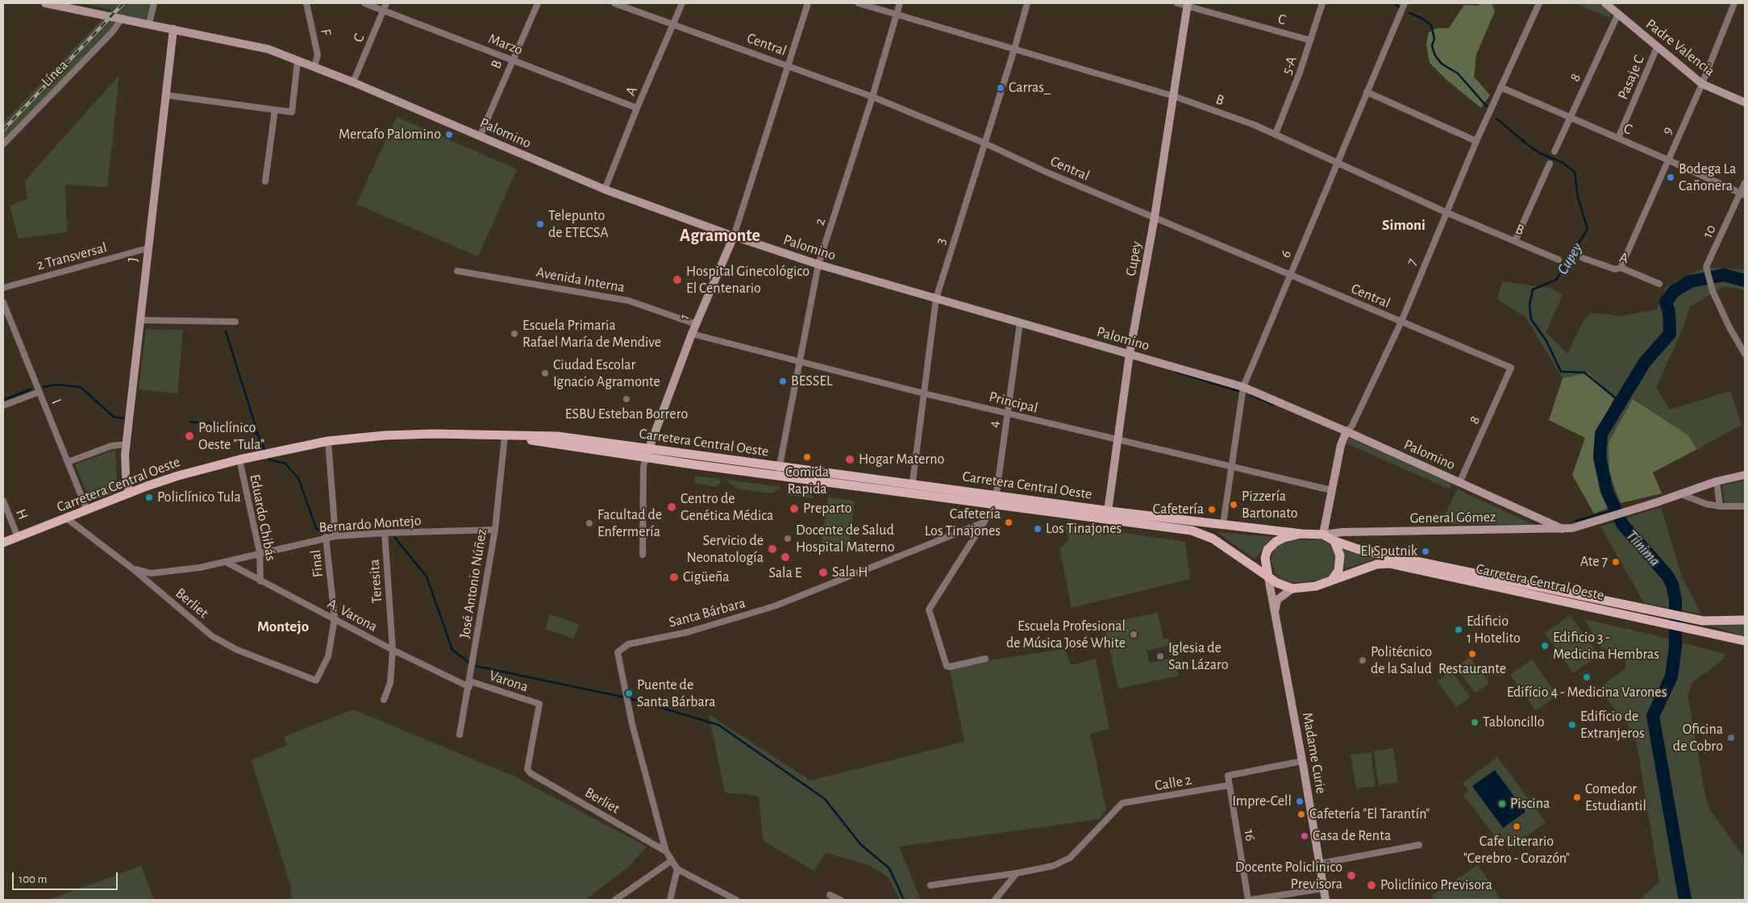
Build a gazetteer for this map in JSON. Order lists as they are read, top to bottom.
{
  "streets": {
    "main road": ["Carretera Central Oeste"],
    "street": [
      "C",
      "F",
      "Marzo",
      "Central",
      "Padre Valencia",
      "B",
      "5-A",
      "Línea",
      "8",
      "Pasaje C",
      "A",
      "9",
      "Palomino",
      "2",
      "10",
      "3",
      "6",
      "2 Transversal",
      "Cupey",
      "J",
      "7",
      "Avenida Interna",
      "1",
      "I",
      "Principal",
      "4",
      "H",
      "Eduardo Chibás",
      "General Gómez",
      "Bernardo Montejo",
      "Final",
      "Teresita",
      "José Antonio Núñez",
      "Berliet",
      "Santa Bárbara",
      "A. Varona",
      "Varona",
      "Madame Curie",
      "Calle 2",
      "16"
    ]
  },
  "crossings": [
    ["C", "Marzo"],
    ["C", "5-A"],
    ["C", "8"],
    ["C", "Pasaje C"],
    ["C", "9"],
    ["C", "Palomino"],
    ["C", "10"],
    ["C", "Cupey"],
    ["C", "7"],
    ["F", "Palomino"],
    ["Marzo", "B"],
    ["Marzo", "A"],
    ["Central", "8"],
    ["Central", "A"],
    ["Central", "2"],
    ["Central", "3"],
    ["Central", "6"],
    ["Central", "Cupey"],
    ["Central", "7"],
    ["Central", "1"],
    ["Padre Valencia", "8"],
    ["Padre Valencia", "Pasaje C"],
    ["Padre Valencia", "9"],
    ["B", "5-A"],
    ["B", "Palomino"],
    ["B", "2"],
    ["B", "3"],
    ["B", "6"],
    ["B", "Cupey"],
    ["B", "7"],
    ["Línea", "Palomino"],
    ["8", "Palomino"],
    ["A", "9"],
    ["A", "Palomino"],
    ["Palomino", "2"],
    ["Palomino", "3"],
    ["Palomino", "6"],
    ["Palomino", "Cupey"],
    ["Palomino", "J"],
    ["Palomino", "7"],
    ["Palomino", "1"],
    ["Palomino", "4"],
    ["Palomino", "General Gómez"],
    ["2", "Principal"],
    ["2", "Carretera Central Oeste"],
    ["3", "Principal"],
    ["3", "Carretera Central Oeste"],
    ["6", "Principal"],
    ["6", "Carretera Central Oeste"],
    ["2 Transversal", "J"],
    ["Cupey", "Principal"],
    ["Cupey", "Carretera Central Oeste"],
    ["J", "Carretera Central Oeste"],
    ["7", "Principal"],
    ["7", "Carretera Central Oeste"],
    ["7", "General Gómez"],
    ["7", "Madame Curie"],
    ["Avenida Interna", "1"],
    ["1", "Principal"],
    ["1", "Carretera Central Oeste"],
    ["I", "Carretera Central Oeste"],
    ["Principal", "4"],
    ["4", "Carretera Central Oeste"],
    ["Carretera Central Oeste", "H"],
    ["Carretera Central Oeste", "Eduardo Chibás"],
    ["Carretera Central Oeste", "General Gómez"],
    ["Carretera Central Oeste", "Final"],
    ["Carretera Central Oeste", "José Antonio Núñez"],
    ["Carretera Central Oeste", "Berliet"],
    ["Carretera Central Oeste", "Madame Curie"],
    ["Eduardo Chibás", "Bernardo Montejo"],
    ["Eduardo Chibás", "A. Varona"],
    ["General Gómez", "Madame Curie"],
    ["Bernardo Montejo", "Final"],
    ["Bernardo Montejo", "Teresita"],
    ["Bernardo Montejo", "José Antonio Núñez"],
    ["Bernardo Montejo", "Berliet"],
    ["Bernardo Montejo", "A. Varona"],
    ["Final", "Berliet"],
    ["Final", "A. Varona"],
    ["Teresita", "A. Varona"],
    ["José Antonio Núñez", "A. Varona"],
    ["José Antonio Núñez", "Varona"],
    ["Berliet", "Santa Bárbara"],
    ["Berliet", "Varona"],
    ["A. Varona", "Varona"],
    ["Madame Curie", "16"],
    ["Calle 2", "16"]
  ],
  "districts": ["Simoni", "Agramonte", "Montejo"],
  "water": ["Cupey", "Tíinima"],
  "places": [
    "Carras_",
    "Mercafo Palomino",
    "Bodega La Cañonera",
    "Telepunto de ETECSA",
    "Hospital Ginecológico El Centenario",
    "Escuela Primaria Rafael María de Mendive",
    "Ciudad Escolar Ignacio Agramonte",
    "BESSEL",
    "ESBU Esteban Borrero",
    "Policlínico Oeste \"Tula\"",
    "Comida Rapida",
    "Hogar Materno",
    "Policlínico Tula",
    "Pizzería Bartonato",
    "Centro de Genética Médica",
    "Preparto",
    "Cafetería",
    "Cafetería Los Tinajones",
    "Facultad de Enfermería",
    "Los Tinajones",
    "Docente de Salud Hospital Materno",
    "Servicio de Neonatología",
    "El Sputnik",
    "Sala E",
    "Ate 7",
    "Sala H",
    "Cigüeña",
    "Edificio 1 Hotelito",
    "Escuela Profesional de Música José White",
    "Edificio 3 - Medicina Hembras",
    "Restaurante",
    "Iglesia de San Lázaro",
    "Politécnico de la Salud",
    "Edifício 4 - Medicina Varones",
    "Puente de Santa Bárbara",
    "Tabloncillo",
    "Edifício de Extranjeros",
    "Oficina de Cobro",
    "Comedor Estudiantil",
    "Impre-Cell",
    "Piscina",
    "Cafetería \"El Tarantín\"",
    "Cafe Literario \"Cerebro - Corazón\"",
    "Casa de Renta",
    "Docente Policlínico Previsora",
    "Policlínico Previsora"
  ],
  "scale_bar": "100 m"
}
